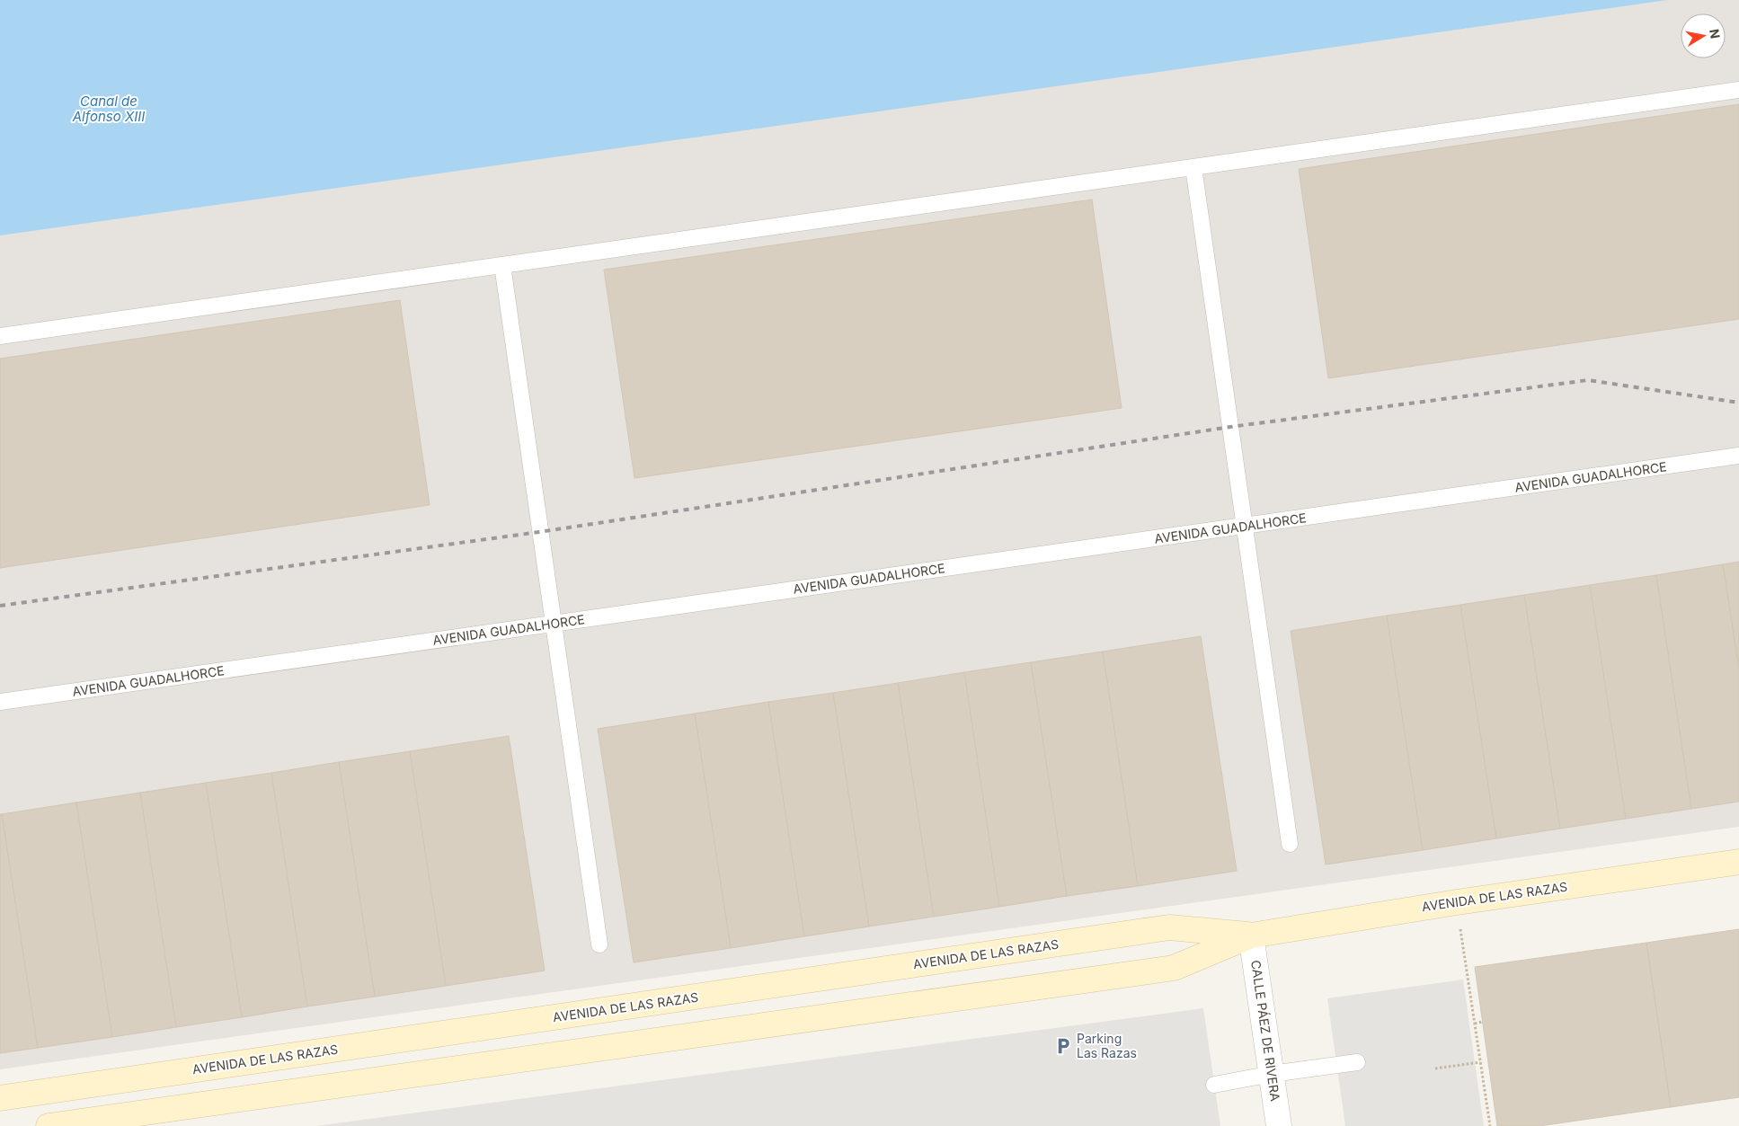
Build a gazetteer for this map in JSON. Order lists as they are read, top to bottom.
{
  "streets": {
    "main road": ["AVENIDA DE LAS RAZAS"],
    "street": ["CALLE PÁEZ DE RIVERA"],
    "lane": ["AVENIDA GUADALHORCE"]
  },
  "crossings": [
    ["AVENIDA DE LAS RAZAS", "CALLE PÁEZ DE RIVERA"]
  ],
  "water": ["Canal de Alfonso XIII"],
  "places": {
    "parking": ["Parking Las Razas"]
  },
  "north": "right"
}
